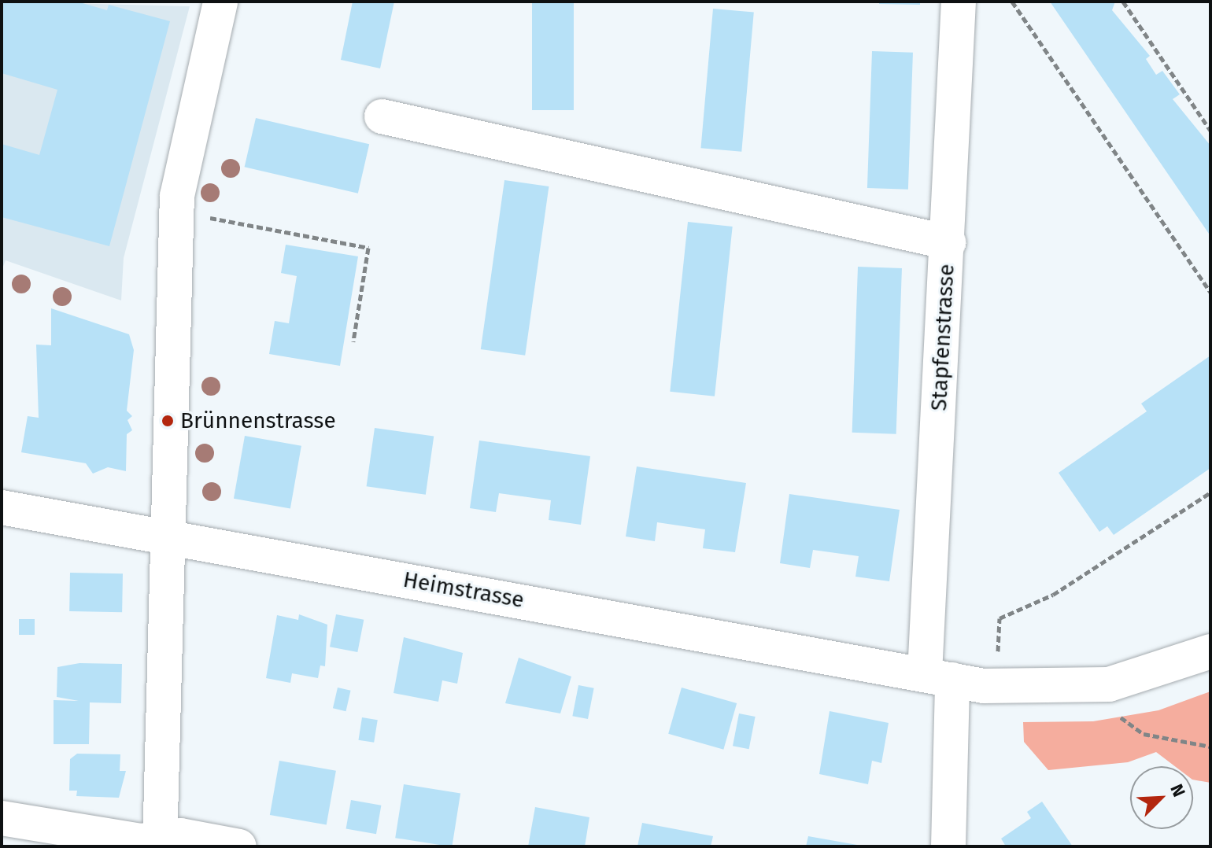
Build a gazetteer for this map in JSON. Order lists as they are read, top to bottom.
{
  "streets": {
    "street": ["Stapfenstrasse", "Heimstrasse"]
  },
  "crossings": [
    ["Stapfenstrasse", "Heimstrasse"]
  ],
  "places": ["Brünnenstrasse"],
  "north": "top right"
}
